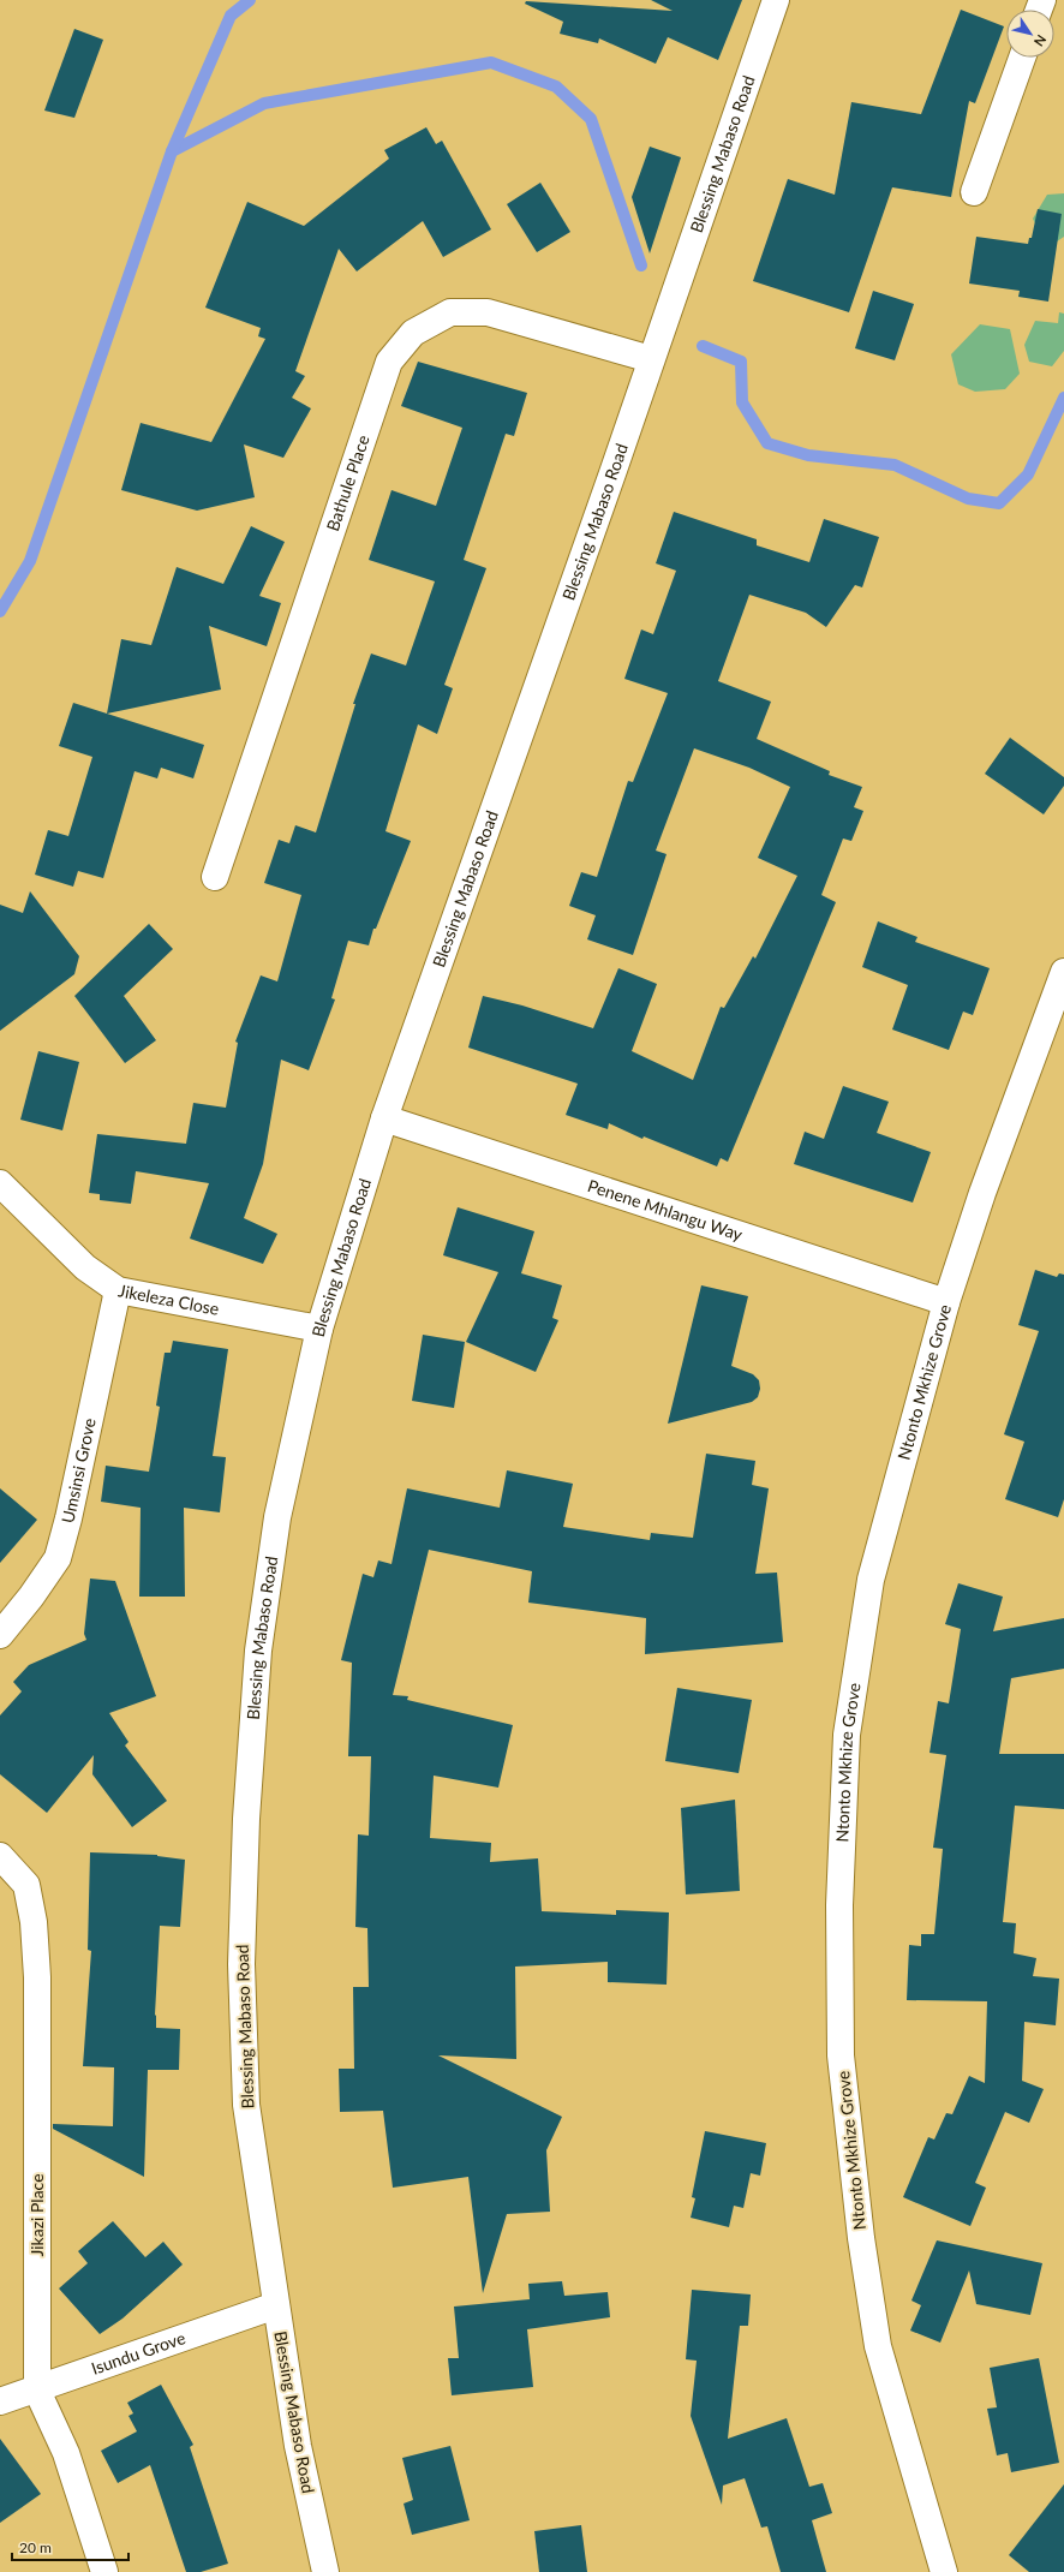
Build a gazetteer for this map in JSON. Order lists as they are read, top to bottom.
{
  "streets": {
    "street": [
      "Blessing Mabaso Road",
      "Bathule Place",
      "Penene Mhlangu Way",
      "Jikeleza Close",
      "Ntonto Mkhize Grove",
      "Umsinsi Grove",
      "Jikazi Place",
      "Isundu Grove"
    ]
  },
  "crossings": [
    ["Blessing Mabaso Road", "Bathule Place"],
    ["Blessing Mabaso Road", "Penene Mhlangu Way"],
    ["Blessing Mabaso Road", "Jikeleza Close"],
    ["Blessing Mabaso Road", "Isundu Grove"],
    ["Penene Mhlangu Way", "Ntonto Mkhize Grove"],
    ["Jikeleza Close", "Umsinsi Grove"],
    ["Jikazi Place", "Isundu Grove"]
  ],
  "scale_bar": "20 m",
  "north": "bottom right"
}
